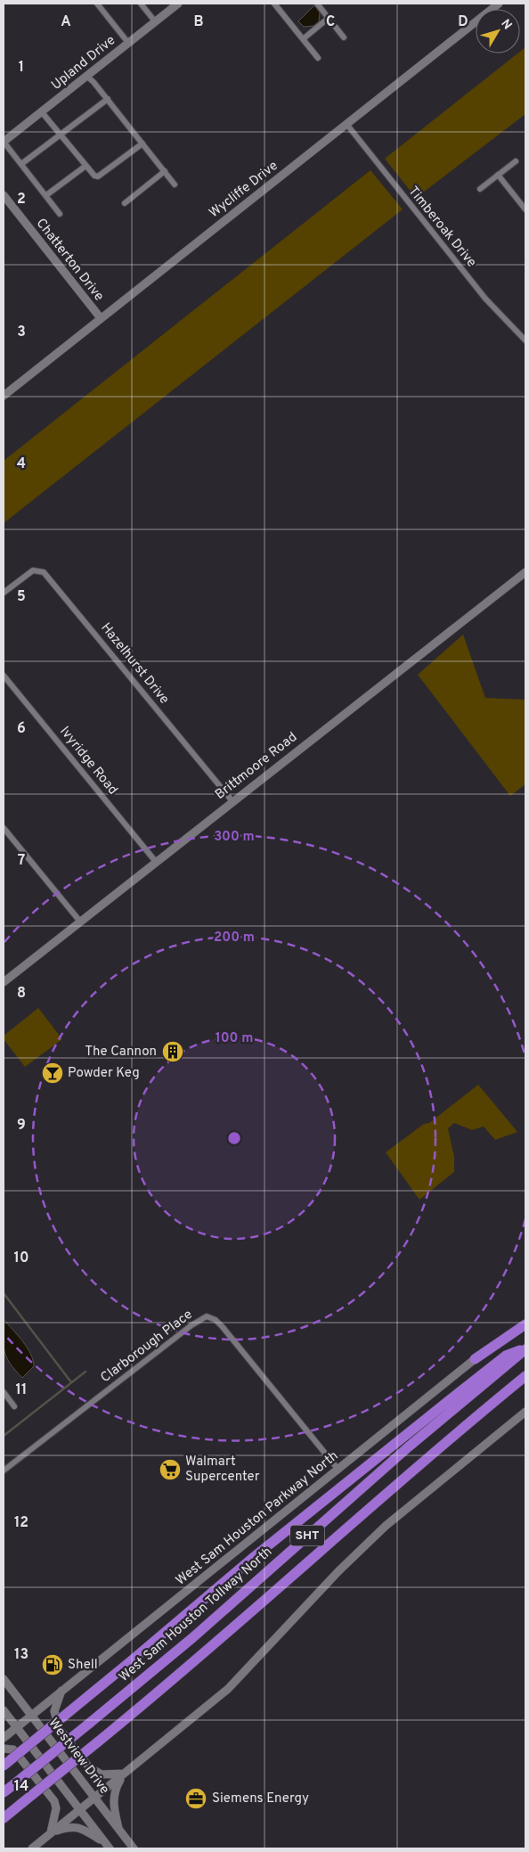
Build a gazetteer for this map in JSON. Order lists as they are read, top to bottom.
{
  "streets": {
    "highway": ["SHT", "West Sam Houston Tollway North"],
    "main road": [
      "Upland Drive",
      "Wycliffe Drive",
      "Chatterton Drive",
      "Brittmoore Road",
      "West Sam Houston Parkway North",
      "Westview Drive"
    ],
    "street": [
      "Timberoak Drive",
      "Hazelhurst Drive",
      "Ivyridge Road",
      "Clarborough Place"
    ]
  },
  "crossings": [
    ["Wycliffe Drive", "Timberoak Drive"],
    ["Wycliffe Drive", "Chatterton Drive"],
    ["Hazelhurst Drive", "Brittmoore Road"],
    ["Ivyridge Road", "Brittmoore Road"],
    ["Clarborough Place", "West Sam Houston Parkway North"],
    ["West Sam Houston Parkway North", "Westview Drive"]
  ],
  "places": {
    "building": ["The Cannon"],
    "bar": ["Powder Keg"],
    "supermarket": ["Walmart Supercenter"],
    "fuel station": ["Shell"],
    "office": ["Siemens Energy"]
  },
  "north": "top right",
  "grid": {
    "columns": [
      "A",
      "B",
      "C",
      "D"
    ],
    "rows": [
      "1",
      "2",
      "3",
      "4",
      "5",
      "6",
      "7",
      "8",
      "9",
      "10",
      "11",
      "12",
      "13",
      "14"
    ]
  },
  "rings": ["300 m", "200 m", "100 m"]
}
